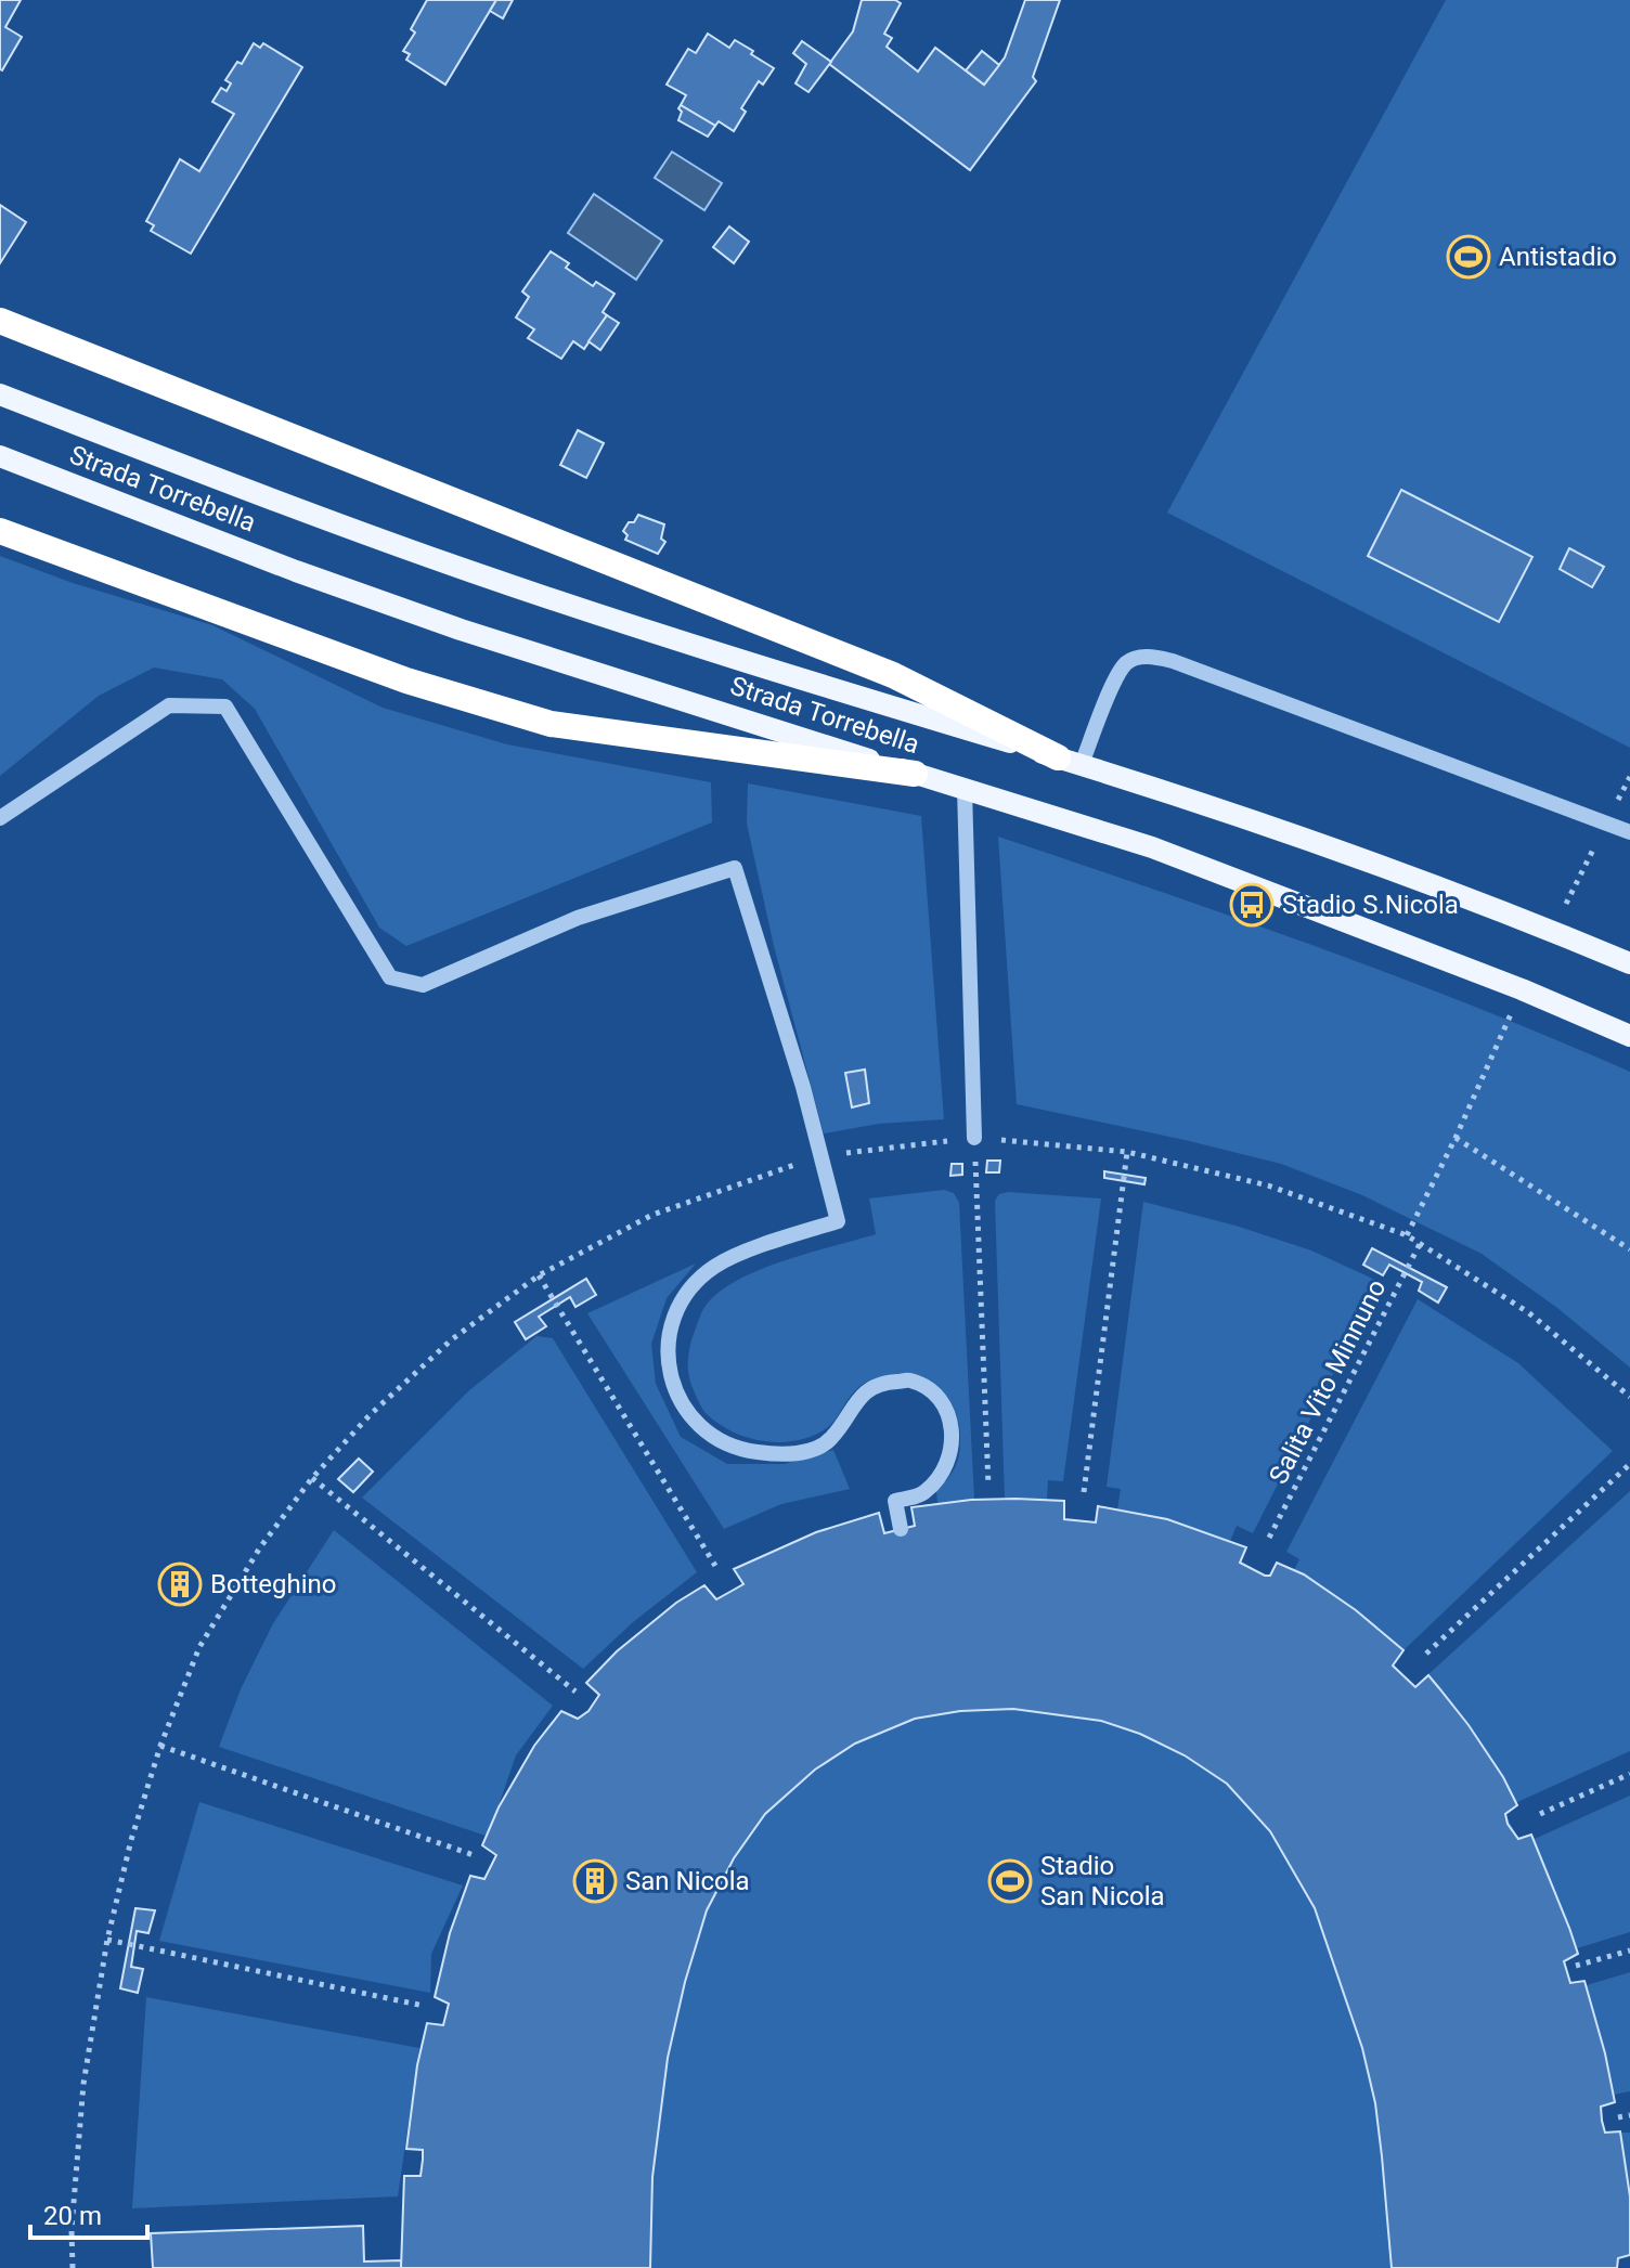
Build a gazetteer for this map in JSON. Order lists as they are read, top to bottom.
{
  "streets": {
    "main road": ["Strada Torrebella"],
    "path": ["Salita Vito Minnuno"]
  },
  "places": {
    "sports": ["Antistadio", "Stadio San Nicola"],
    "bus stop": ["Stadio S.Nicola"],
    "building": ["Botteghino", "San Nicola"]
  },
  "scale_bar": "20 m"
}
